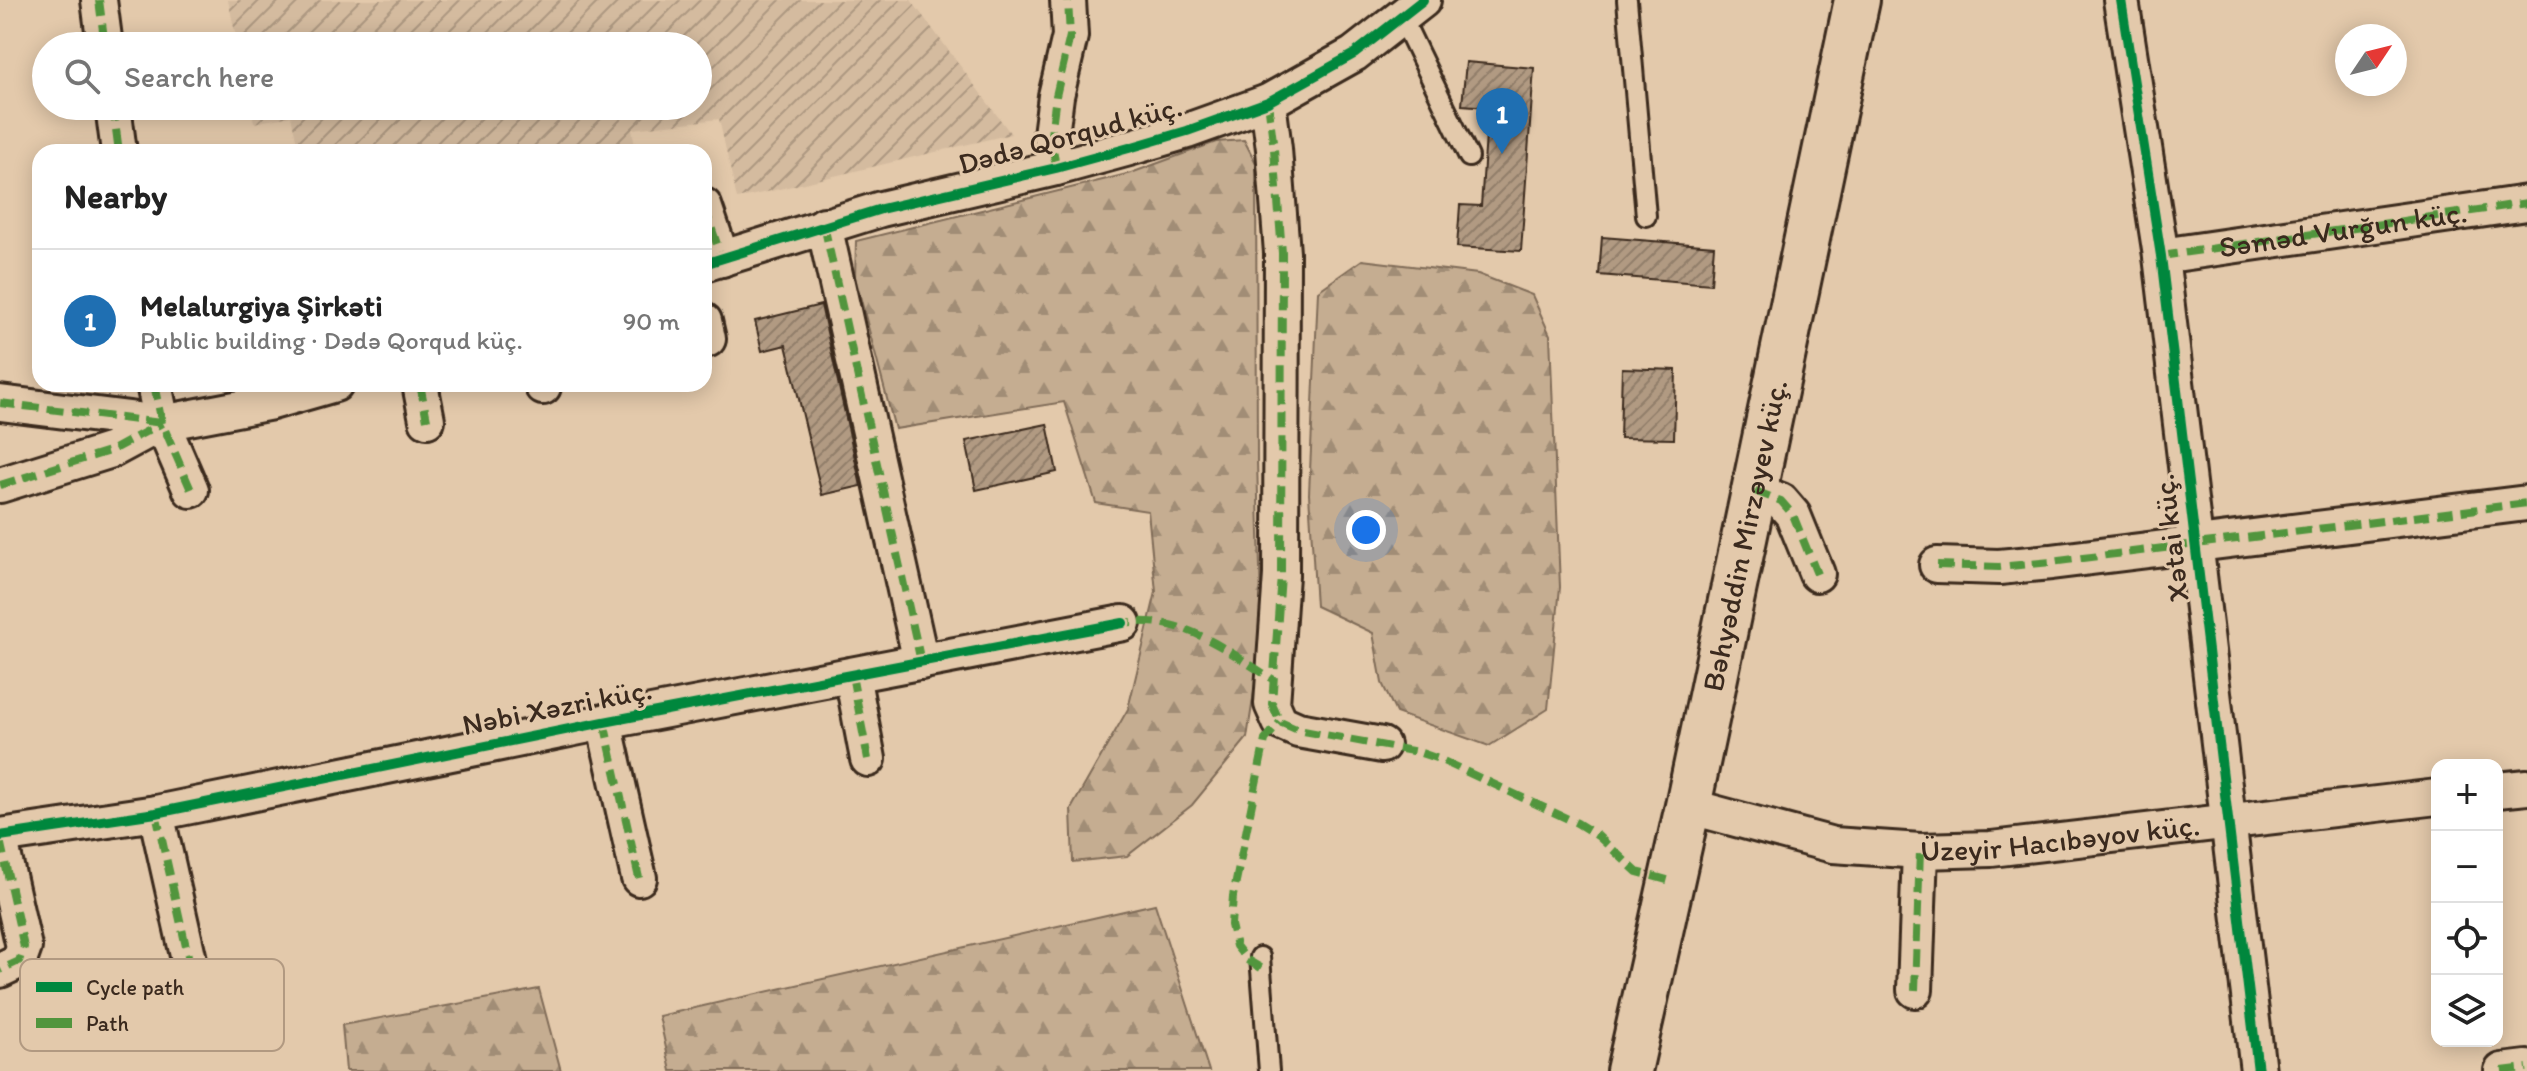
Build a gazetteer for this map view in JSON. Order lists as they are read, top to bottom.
{
  "streets": {
    "highway": ["Bəhyəddin Mirzəyev küç."],
    "street": [
      "Dədə Qorqud küç.",
      "Səməd Vurğun küç.",
      "Xətai küç.",
      "Nəbi Xəzri küç.",
      "Üzeyir Hacıbəyov küç."
    ]
  },
  "crossings": [
    ["Səməd Vurğun küç.", "Xətai küç."],
    ["Bəhyəddin Mirzəyev küç.", "Üzeyir Hacıbəyov küç."],
    ["Xətai küç.", "Üzeyir Hacıbəyov küç."]
  ],
  "legend": ["Cycle path", "Path"],
  "north": "top right",
  "page": {
    "search": "Search here",
    "pins": "1",
    "heading": "Nearby",
    "list": [
      {
        "mark": "1",
        "name": "Melalurgiya Şirkəti",
        "note": "Public building · Dədə Qorqud küç.",
        "value": "90 m"
      }
    ],
    "map_buttons": ["+", "−"]
  }
}
